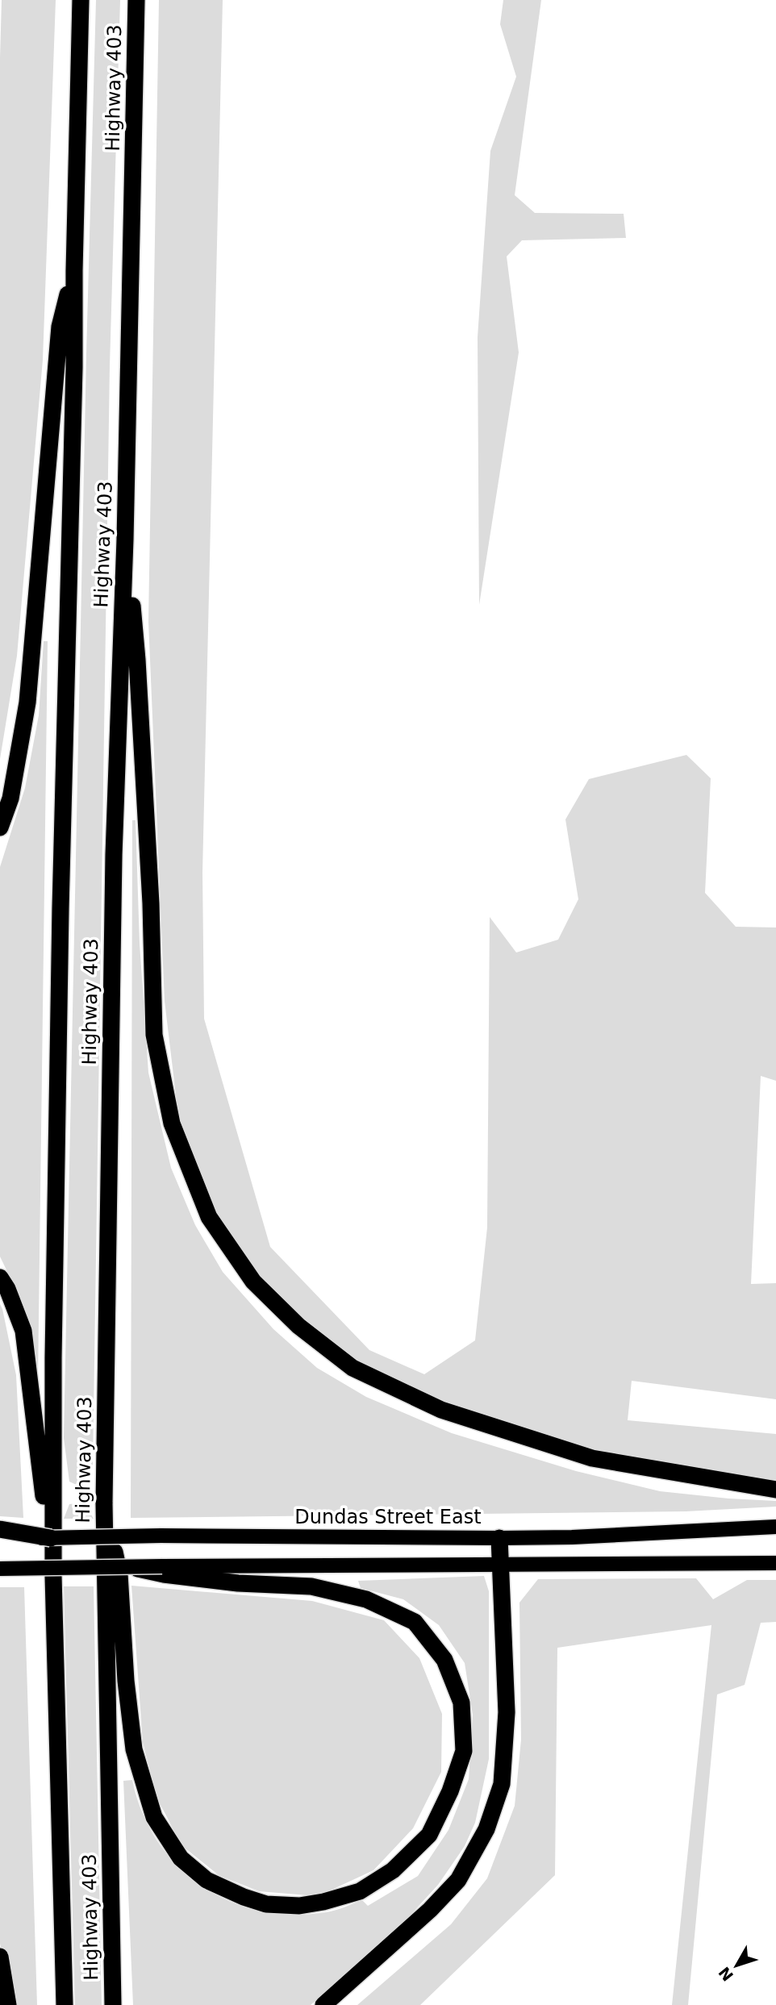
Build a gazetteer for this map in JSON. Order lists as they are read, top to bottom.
{
  "streets": {
    "highway": ["Highway 403"],
    "main road": ["Dundas Street East"]
  },
  "north": "bottom left"
}
